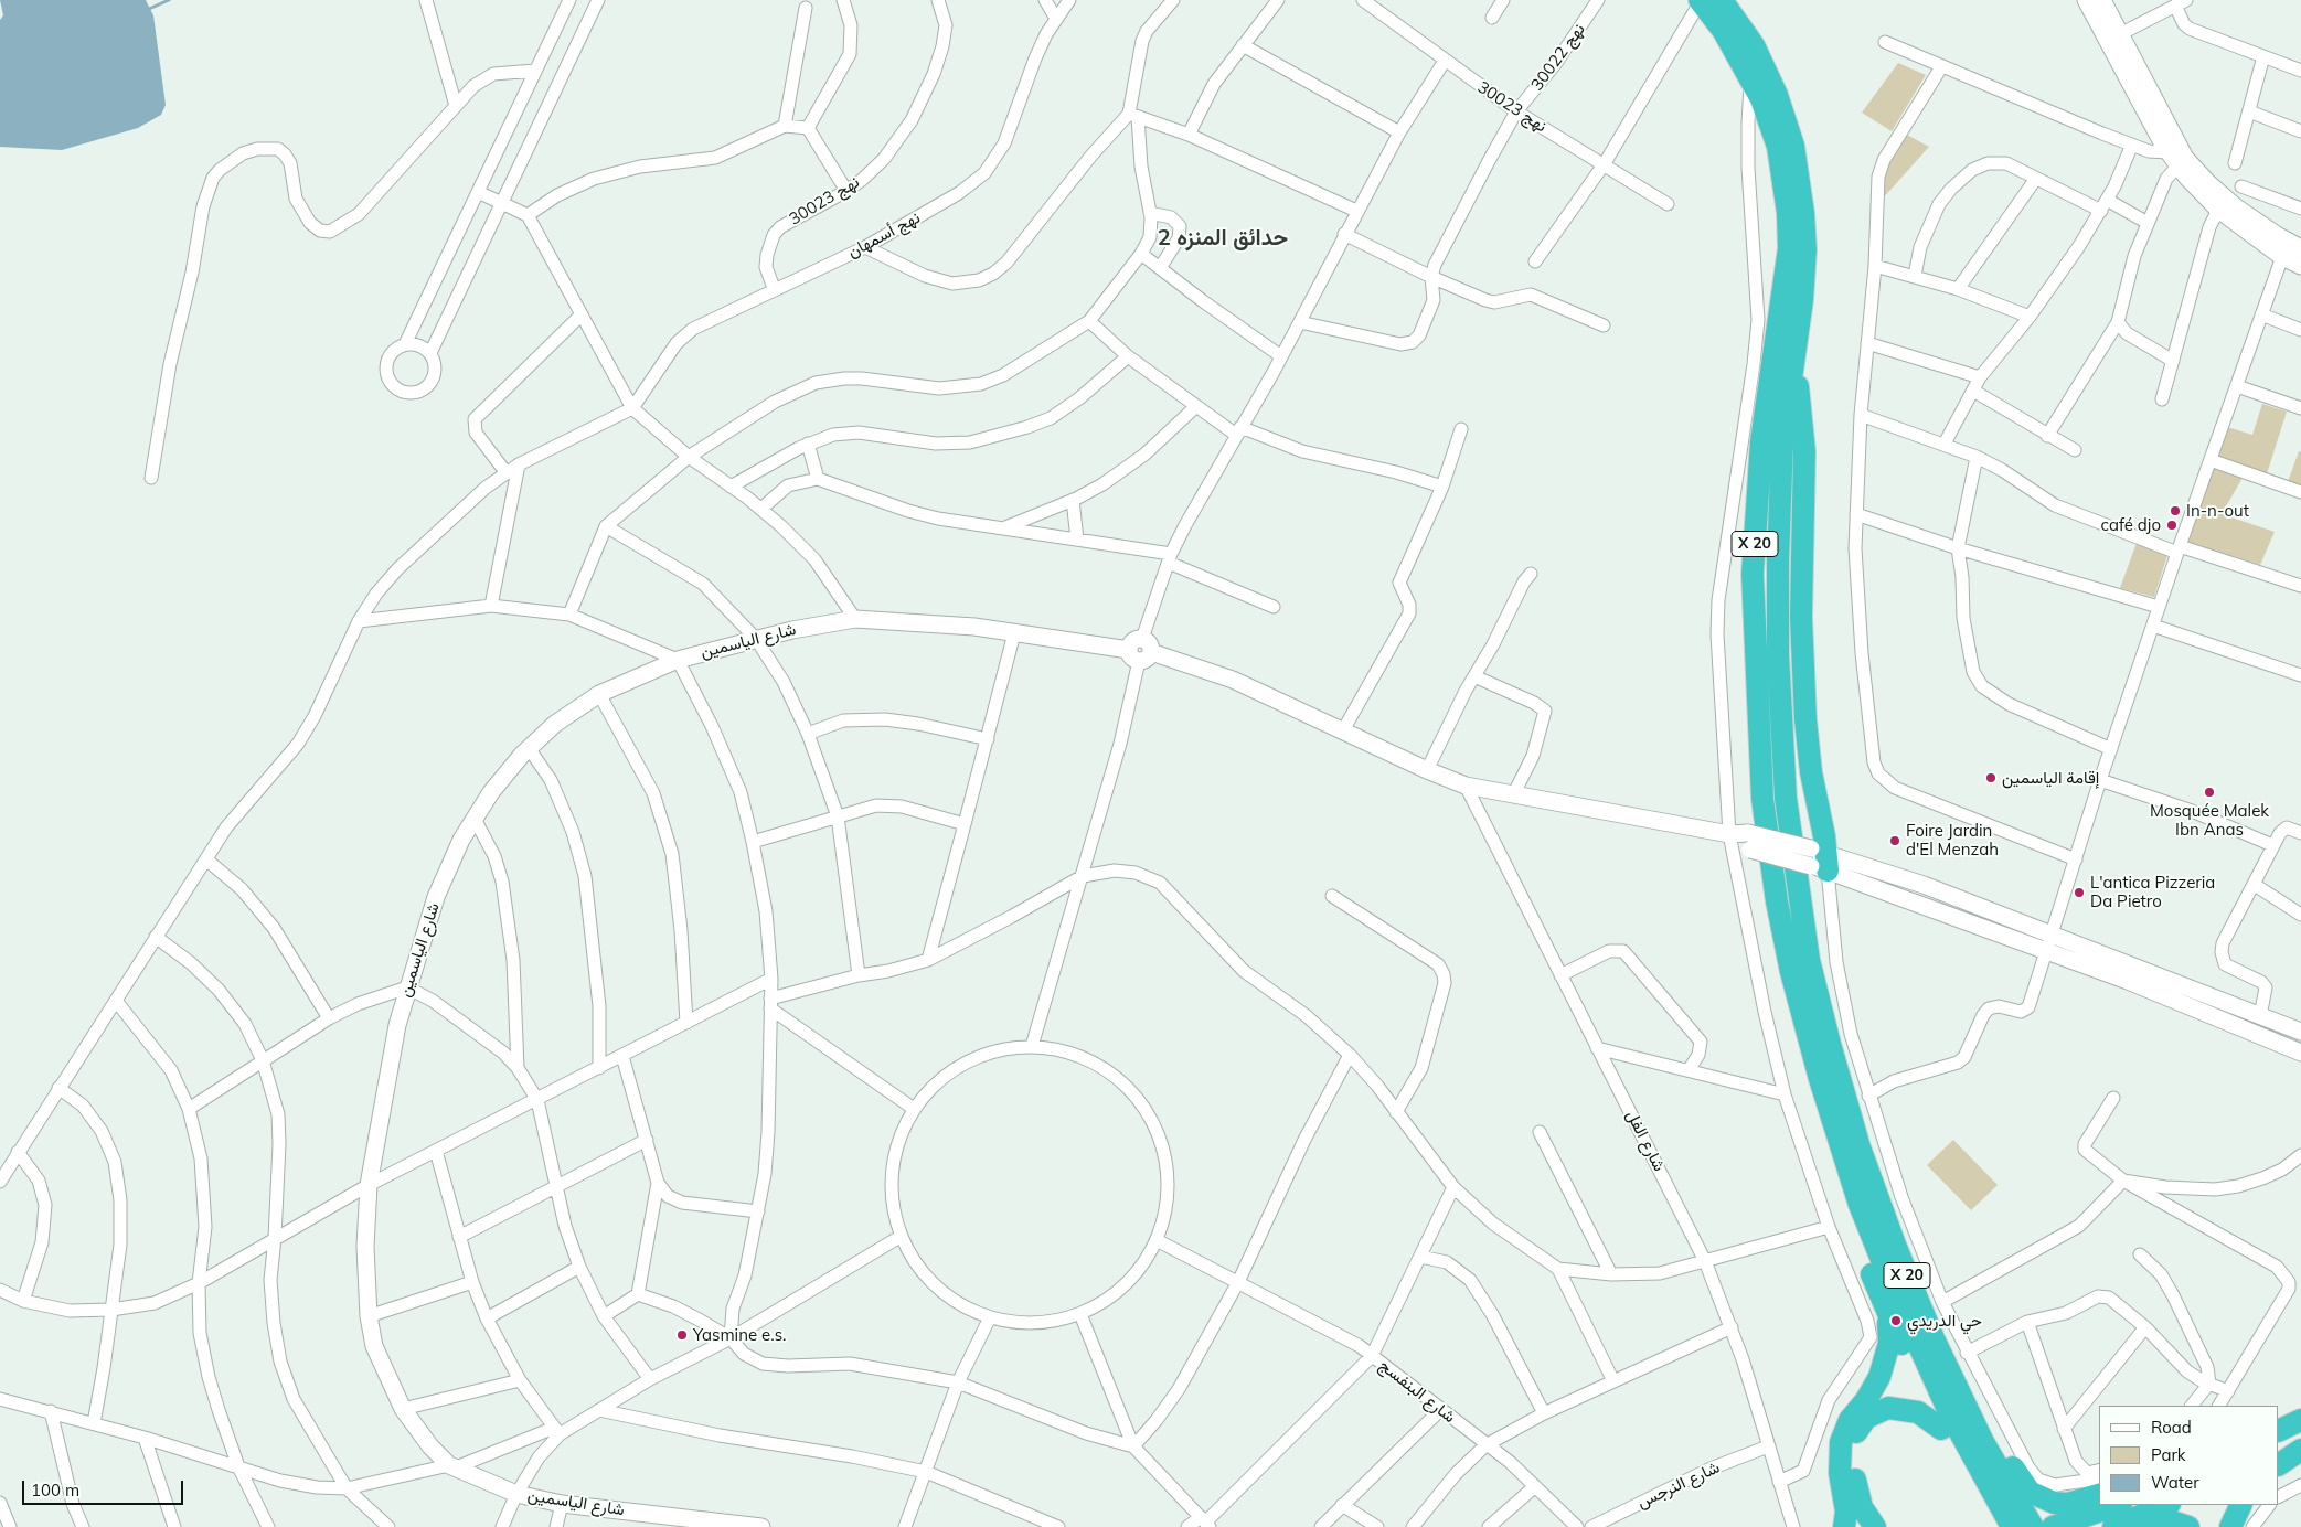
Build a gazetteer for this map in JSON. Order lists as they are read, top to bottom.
{
  "streets": {
    "highway": ["X 20"],
    "street": [
      "نهج 30022",
      "نهج 30023",
      "نهج أسمهان",
      "شارع الياسمين",
      "شارع الفل",
      "شارع البنفسج",
      "شارع النرجس"
    ]
  },
  "crossings": [
    ["نهج 30022", "نهج 30023"],
    ["نهج 30023", "نهج أسمهان"],
    ["شارع الياسمين", "شارع الفل"],
    ["شارع الفل", "شارع النرجس"]
  ],
  "districts": ["حدائق المنزه 2"],
  "places": [
    "In-n-out",
    "café djo",
    "إقامة الياسمين",
    "Mosquée Malek Ibn Anas",
    "Foire Jardin d'El Menzah",
    "L'antica Pizzeria Da Pietro",
    "حي الدريدي",
    "Yasmine e.s."
  ],
  "legend": ["Road", "Park", "Water"],
  "scale_bar": "100 m"
}
